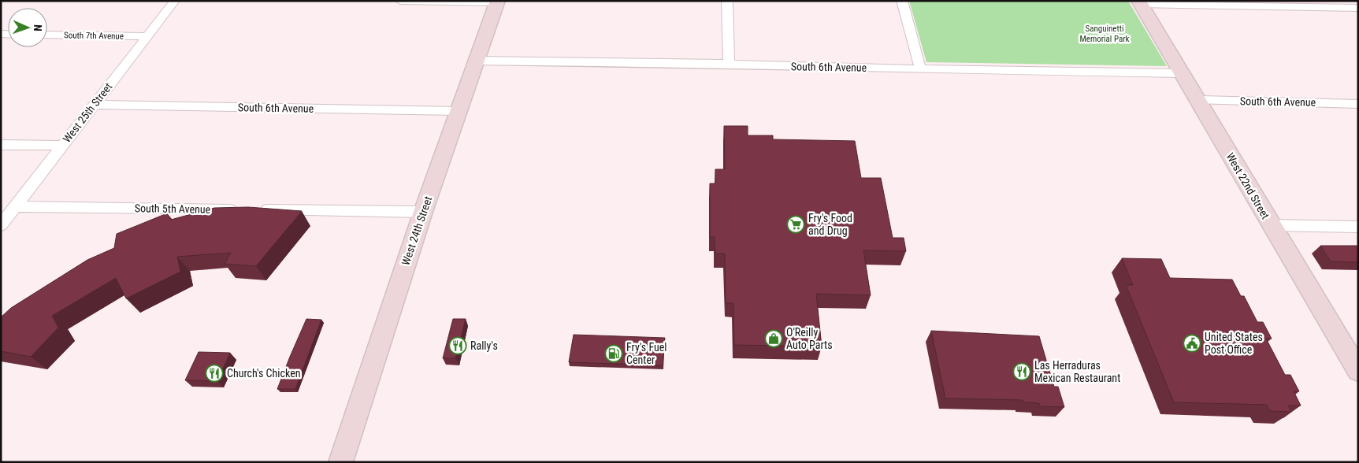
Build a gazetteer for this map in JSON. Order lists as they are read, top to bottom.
{
  "streets": {
    "main road": ["West 22nd Street", "West 24th Street"],
    "street": [
      "South 7th Avenue",
      "South 6th Avenue",
      "West 25th Street",
      "South 5th Avenue"
    ]
  },
  "crossings": [
    ["South 7th Avenue", "West 25th Street"],
    ["South 6th Avenue", "West 25th Street"],
    ["South 6th Avenue", "West 22nd Street"],
    ["South 6th Avenue", "West 24th Street"],
    ["West 25th Street", "South 5th Avenue"]
  ],
  "parks": ["Sanguinetti Memorial Park"],
  "places": {
    "supermarket": ["Fry's Food and Drug"],
    "shop": ["O'Reilly Auto Parts"],
    "public building": ["United States Post Office"],
    "restaurant": ["Rally's", "Las Herraduras Mexican Restaurant", "Church's Chicken"],
    "fuel station": ["Fry's Fuel Center"]
  },
  "north": "right"
}
